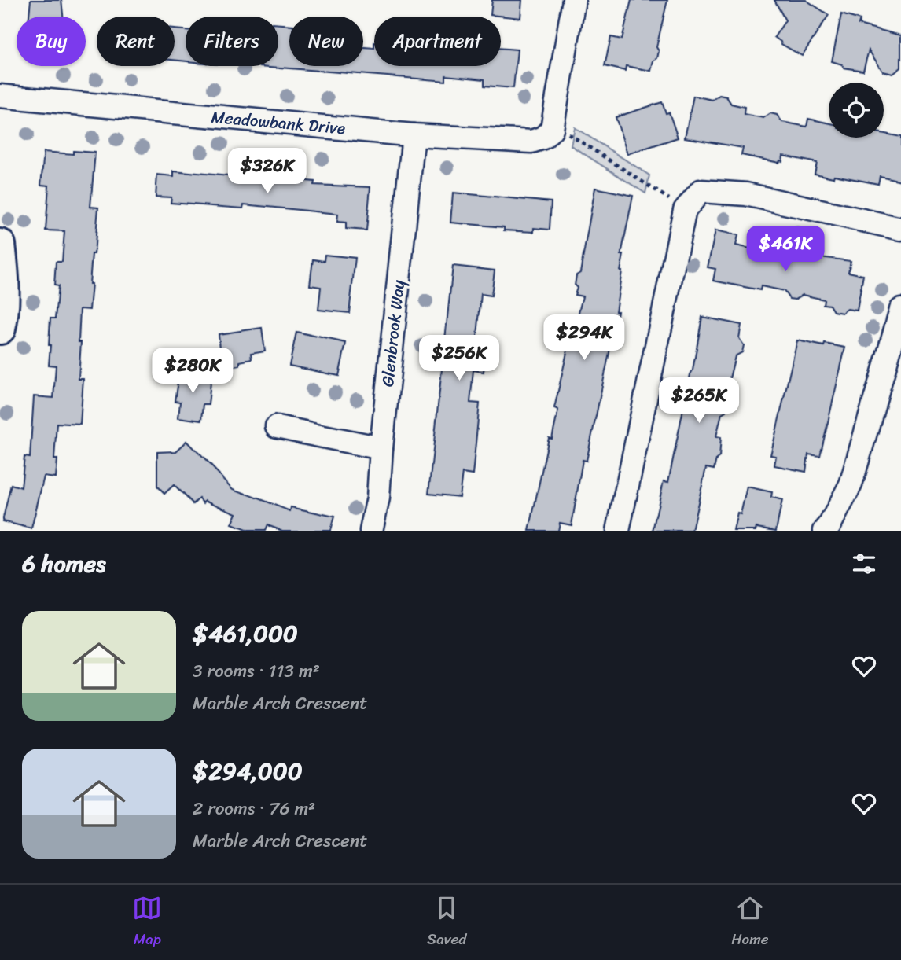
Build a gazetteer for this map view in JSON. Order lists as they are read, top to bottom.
{
  "streets": {
    "street": ["Meadowbank Drive", "Glenbrook Way"]
  },
  "crossings": [
    ["Meadowbank Drive", "Glenbrook Way"]
  ],
  "page": {
    "chip": [
      "Buy",
      "Rent",
      "Filters",
      "New",
      "Apartment"
    ],
    "price": [
      "$326K",
      "$461K",
      "$294K",
      "$256K",
      "$280K",
      "$265K"
    ],
    "heading": "6 homes",
    "list": [
      {
        "name": "$461,000",
        "note": "3 rooms · 113 m² · Marble Arch Crescent"
      },
      {
        "name": "$294,000",
        "note": "2 rooms · 76 m² · Marble Arch Crescent"
      }
    ],
    "tabs": ["Map", "Saved", "Home"]
  }
}
